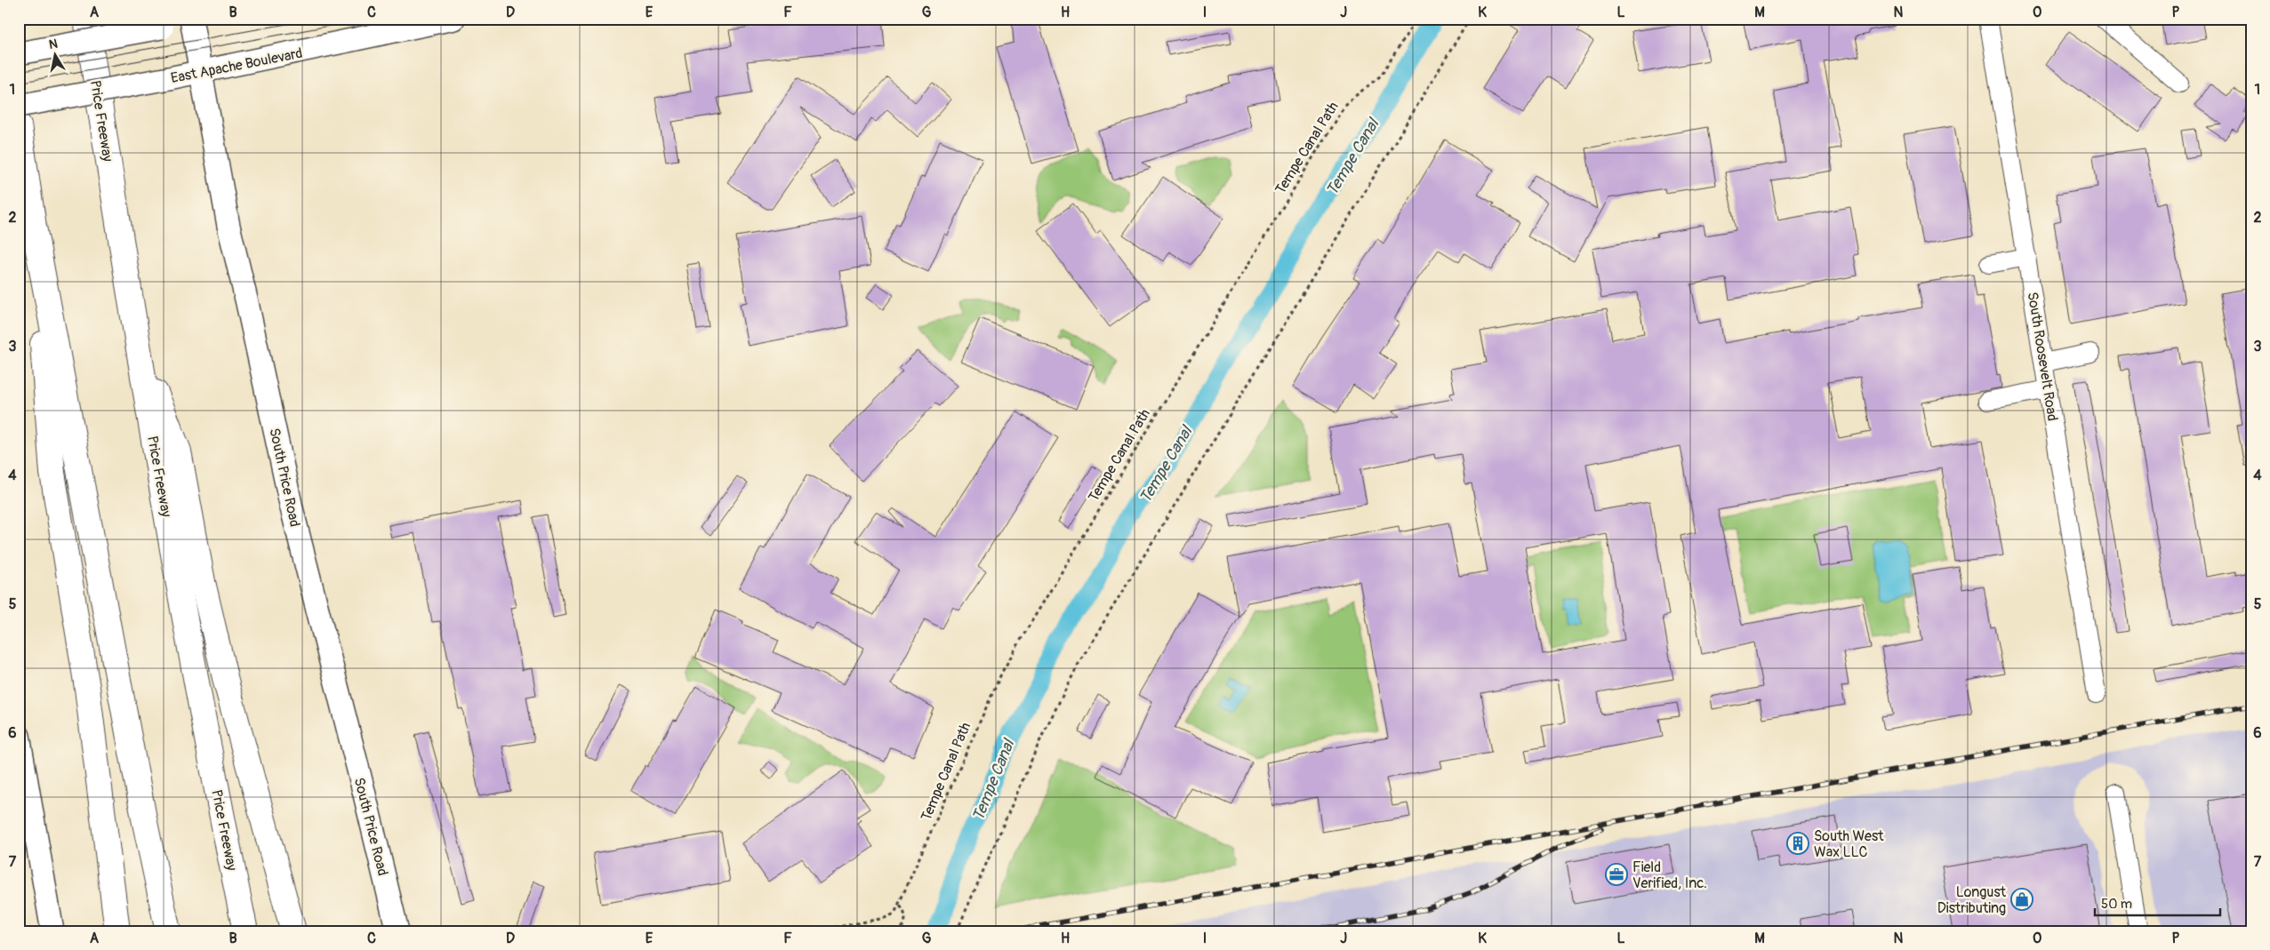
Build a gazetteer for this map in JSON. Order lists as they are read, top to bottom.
{
  "streets": {
    "highway": ["Price Freeway"],
    "main road": ["East Apache Boulevard", "South Price Road"],
    "street": ["South Roosevelt Road"],
    "path": ["Tempe Canal Path"]
  },
  "crossings": [
    ["East Apache Boulevard", "South Price Road"]
  ],
  "water": ["Tempe Canal"],
  "places": {
    "building": ["South West Wax LLC"],
    "office": ["Field Verified, Inc."],
    "shop": ["Longust Distributing"]
  },
  "scale_bar": "50 m",
  "north": "top",
  "grid": {
    "columns": [
      "A",
      "B",
      "C",
      "D",
      "E",
      "F",
      "G",
      "H",
      "I",
      "J",
      "K",
      "L",
      "M",
      "N",
      "O",
      "P"
    ],
    "rows": [
      "1",
      "2",
      "3",
      "4",
      "5",
      "6",
      "7"
    ]
  }
}
